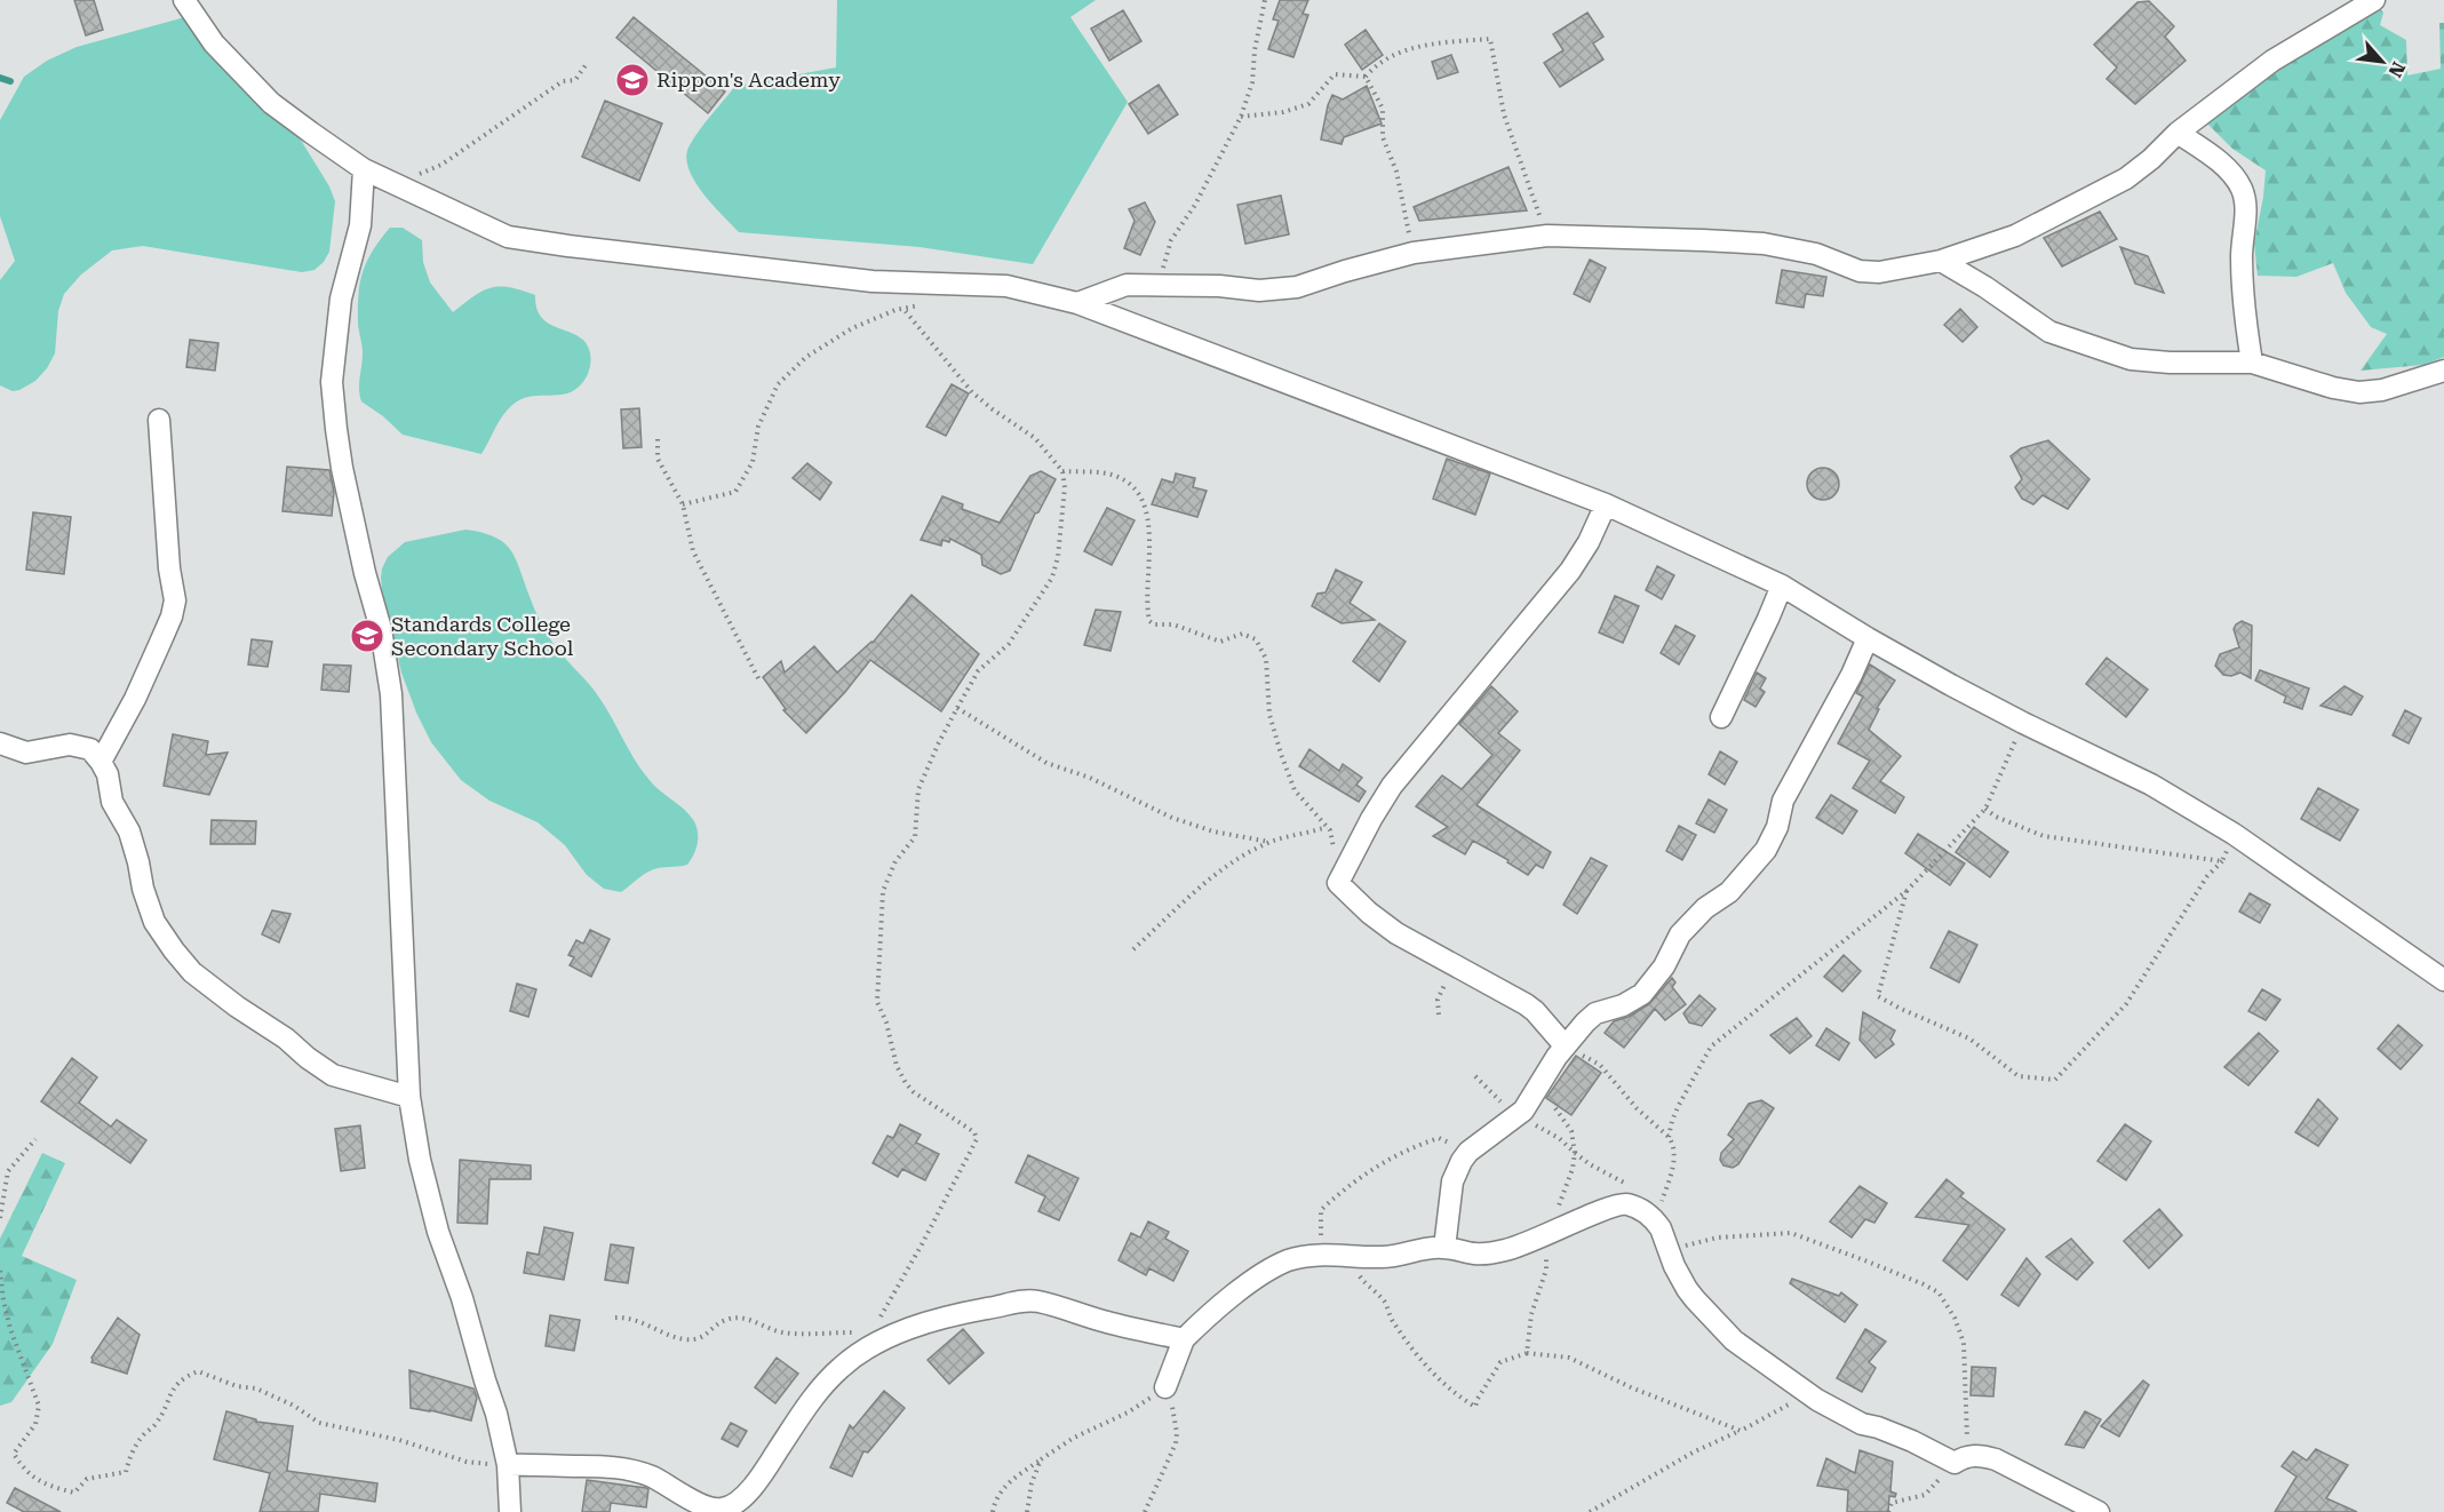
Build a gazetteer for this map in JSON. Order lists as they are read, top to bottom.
{
  "places": {
    "school or university": ["Rippon's Academy", "Standards College Secondary School"]
  },
  "north": "bottom right"
}
